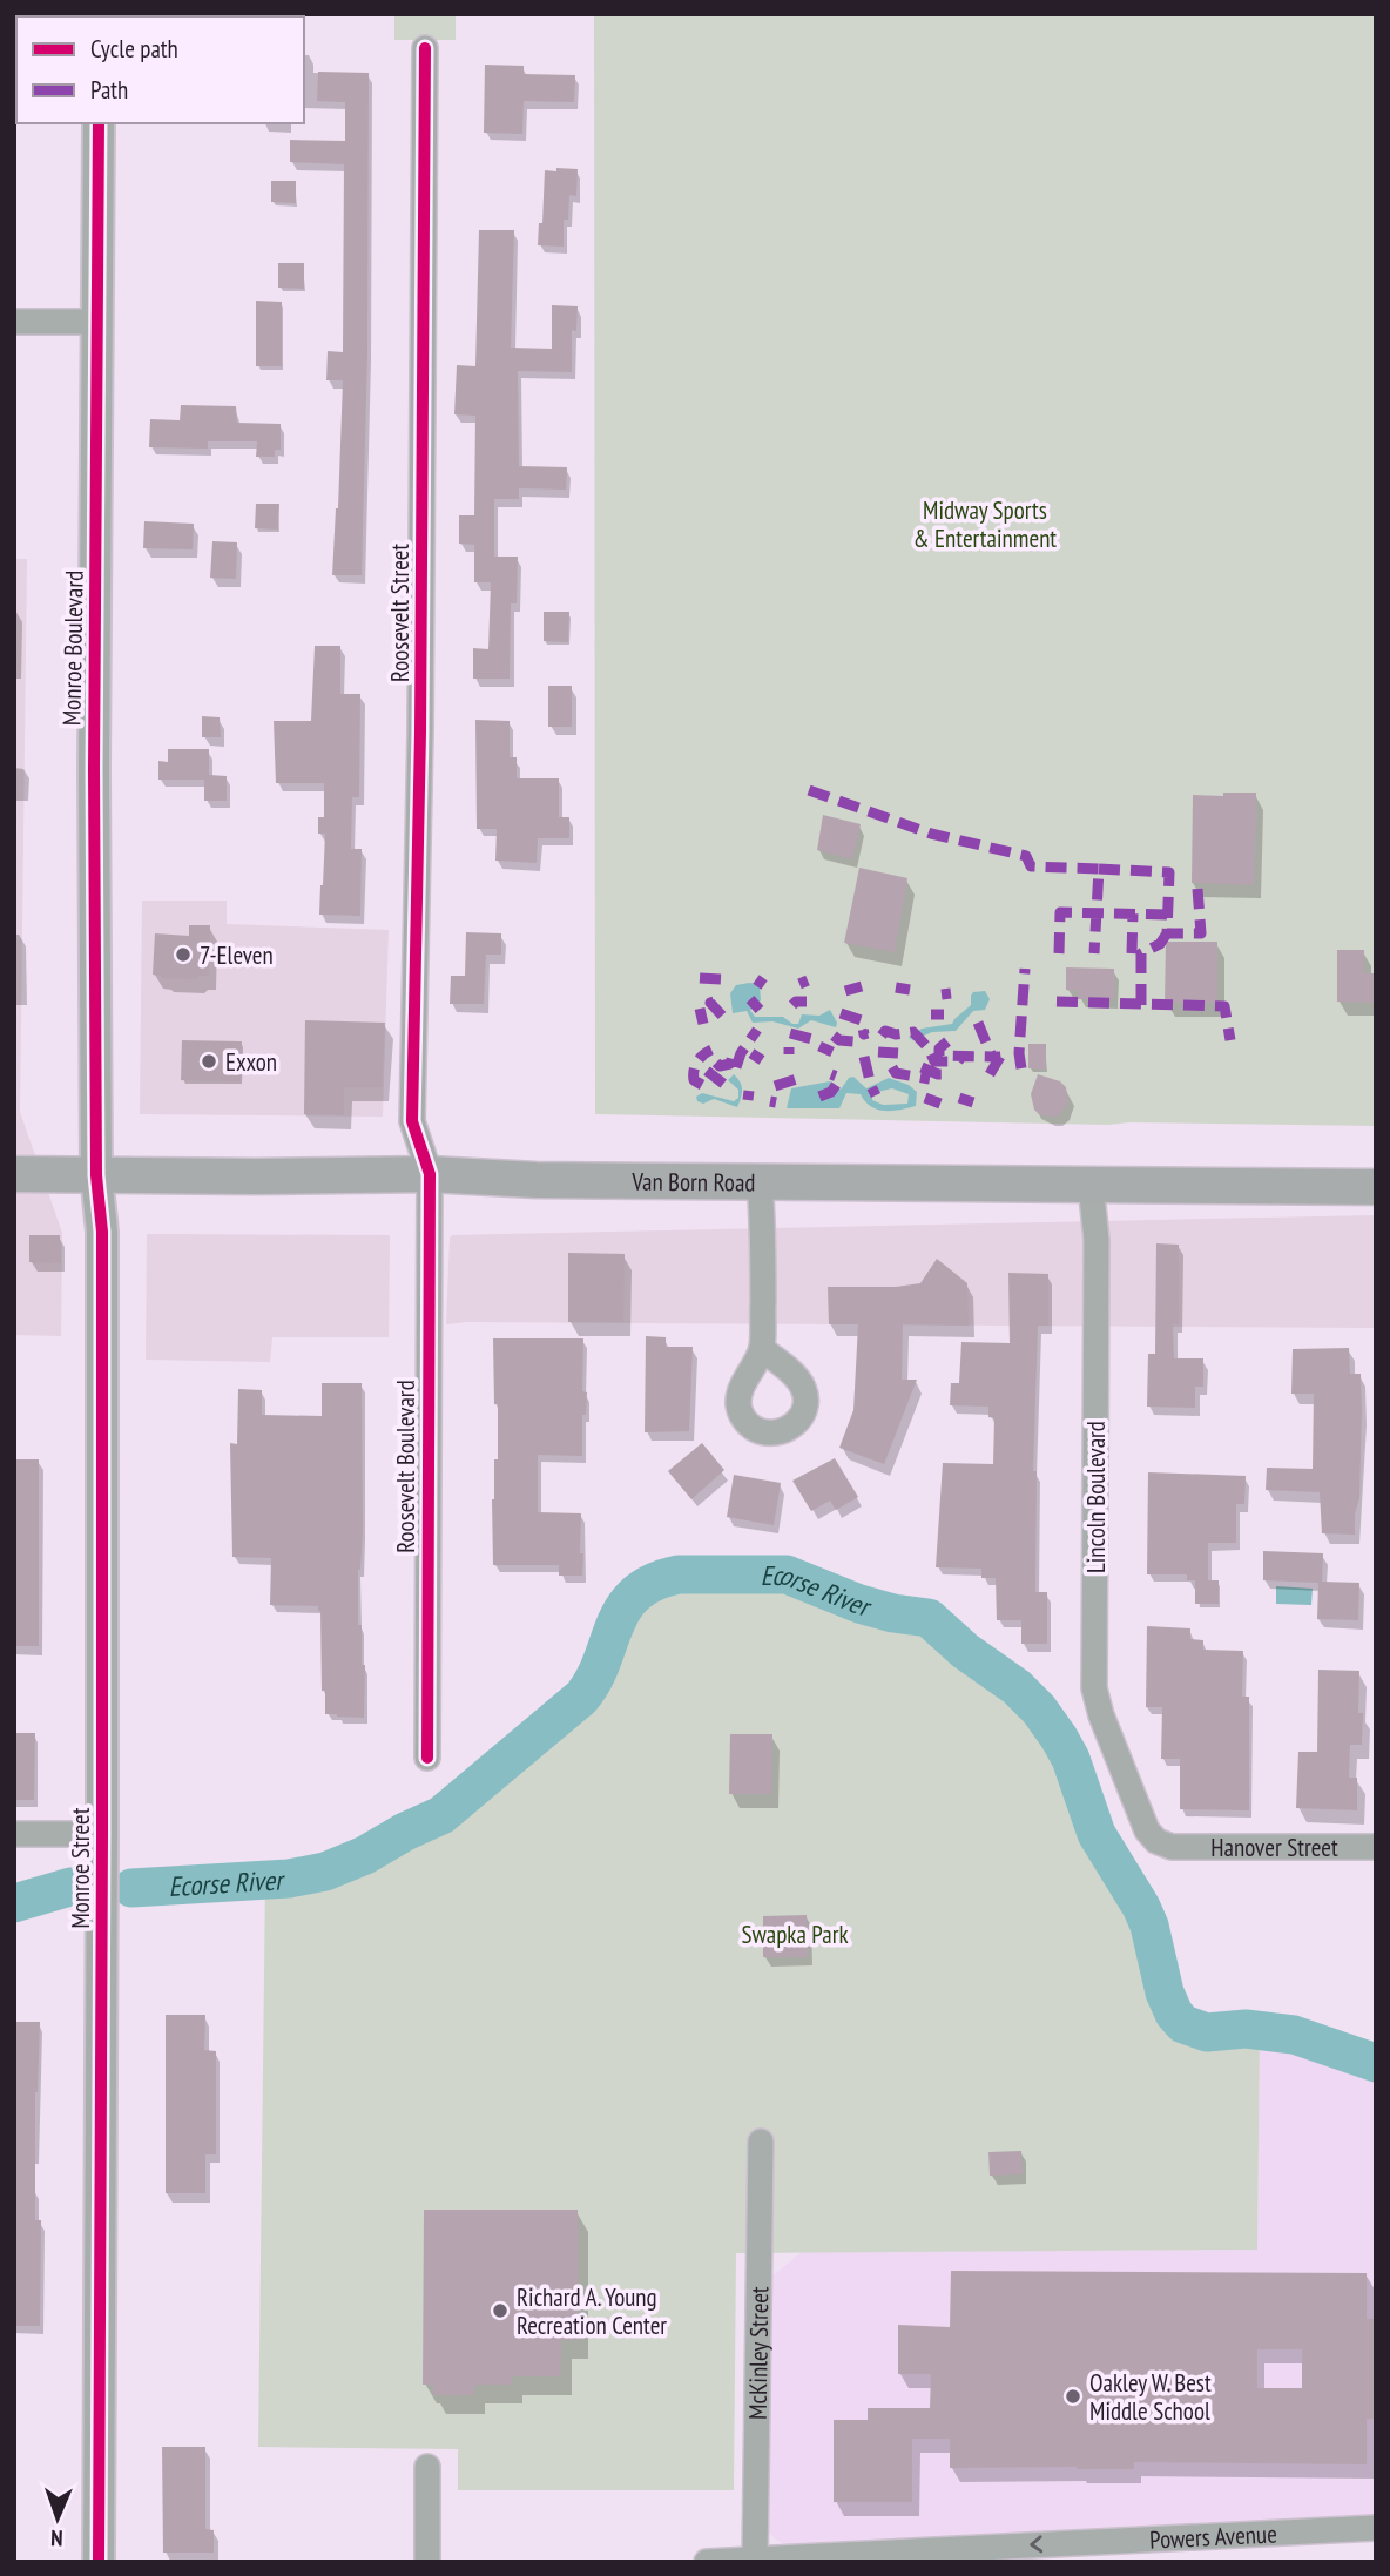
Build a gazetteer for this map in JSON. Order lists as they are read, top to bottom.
{
  "streets": {
    "main road": ["Van Born Road"],
    "street": [
      "Roosevelt Street",
      "Monroe Boulevard",
      "Roosevelt Boulevard",
      "Lincoln Boulevard",
      "Hanover Street",
      "Monroe Street",
      "McKinley Street",
      "Powers Avenue"
    ]
  },
  "crossings": [
    ["Roosevelt Street", "Van Born Road"],
    ["Roosevelt Street", "Roosevelt Boulevard"],
    ["Monroe Boulevard", "Van Born Road"],
    ["Monroe Boulevard", "Monroe Street"],
    ["Van Born Road", "Roosevelt Boulevard"],
    ["Van Born Road", "Lincoln Boulevard"],
    ["Van Born Road", "Monroe Street"],
    ["Lincoln Boulevard", "Hanover Street"],
    ["McKinley Street", "Powers Avenue"]
  ],
  "one_way": ["Powers Avenue"],
  "water": ["Ecorse River"],
  "parks": ["Midway Sports & Entertainment", "Swapka Park"],
  "places": [
    "7-Eleven",
    "Exxon",
    "Richard A. Young Recreation Center",
    "Oakley W. Best Middle School"
  ],
  "legend": ["Cycle path", "Path"],
  "north": "bottom"
}
